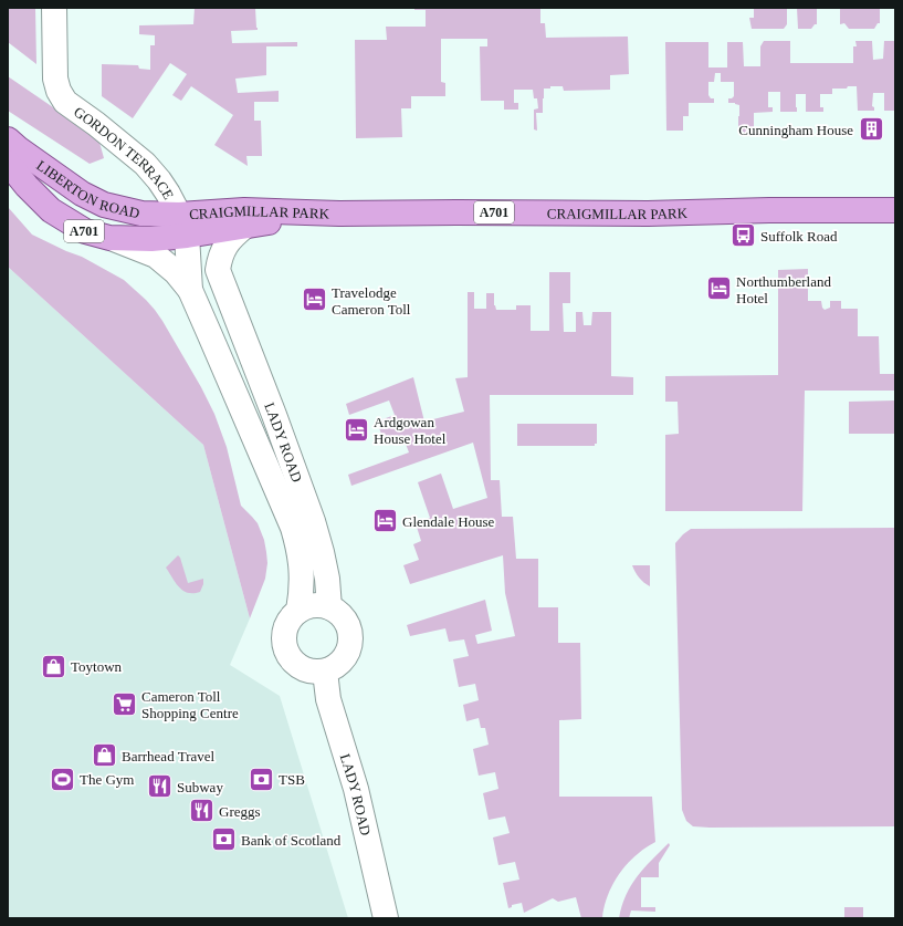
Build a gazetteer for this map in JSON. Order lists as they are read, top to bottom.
{
  "streets": {
    "main road": ["LIBERTON ROAD", "A701", "CRAIGMILLAR PARK"],
    "street": ["GORDON TERRACE", "LADY ROAD"]
  },
  "crossings": [
    ["GORDON TERRACE", "LIBERTON ROAD"],
    ["GORDON TERRACE", "CRAIGMILLAR PARK"],
    ["GORDON TERRACE", "LADY ROAD"],
    ["LIBERTON ROAD", "CRAIGMILLAR PARK"],
    ["LIBERTON ROAD", "LADY ROAD"],
    ["CRAIGMILLAR PARK", "LADY ROAD"]
  ],
  "places": {
    "building": ["Cunningham House"],
    "bus stop": ["Suffolk Road"],
    "hotel": [
      "Northumberland Hotel",
      "Travelodge Cameron Toll",
      "Ardgowan House Hotel",
      "Glendale House"
    ],
    "shop": ["Toytown", "Barrhead Travel"],
    "supermarket": ["Cameron Toll Shopping Centre"],
    "sports": ["The Gym"],
    "bank": ["TSB", "Bank of Scotland"],
    "restaurant": ["Subway", "Greggs"]
  }
}
